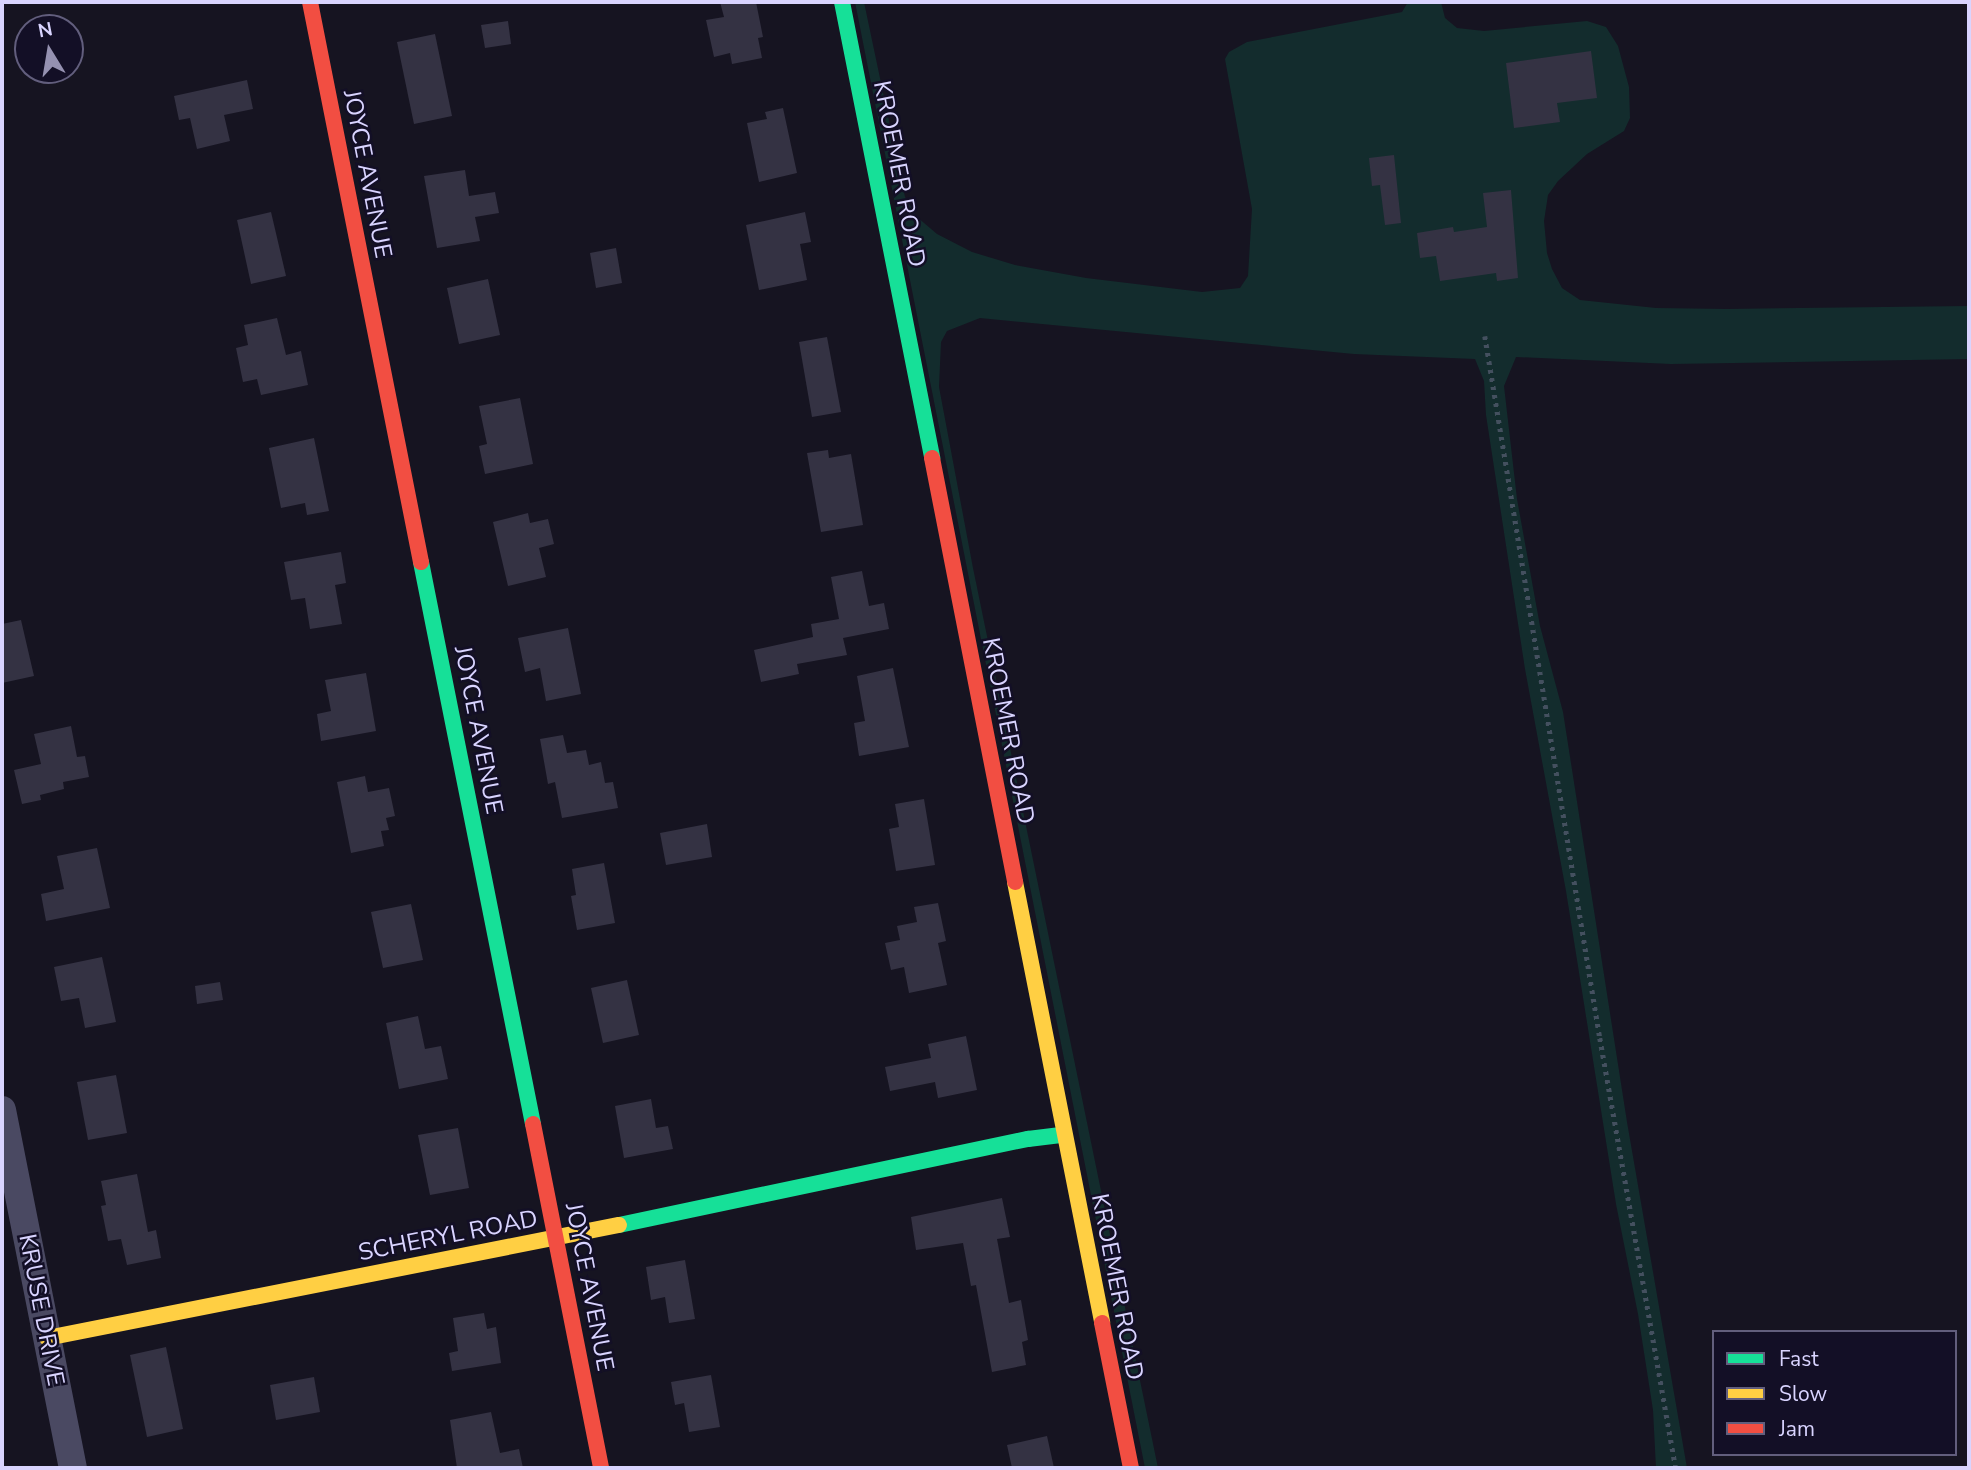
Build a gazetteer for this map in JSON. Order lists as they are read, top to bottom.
{
  "streets": {
    "street": [
      "JOYCE AVENUE",
      "KROEMER ROAD",
      "SCHERYL ROAD",
      "KRUSE DRIVE"
    ]
  },
  "crossings": [
    ["JOYCE AVENUE", "SCHERYL ROAD"],
    ["KROEMER ROAD", "SCHERYL ROAD"],
    ["SCHERYL ROAD", "KRUSE DRIVE"]
  ],
  "legend": ["Fast", "Slow", "Jam"],
  "north": "top"
}
